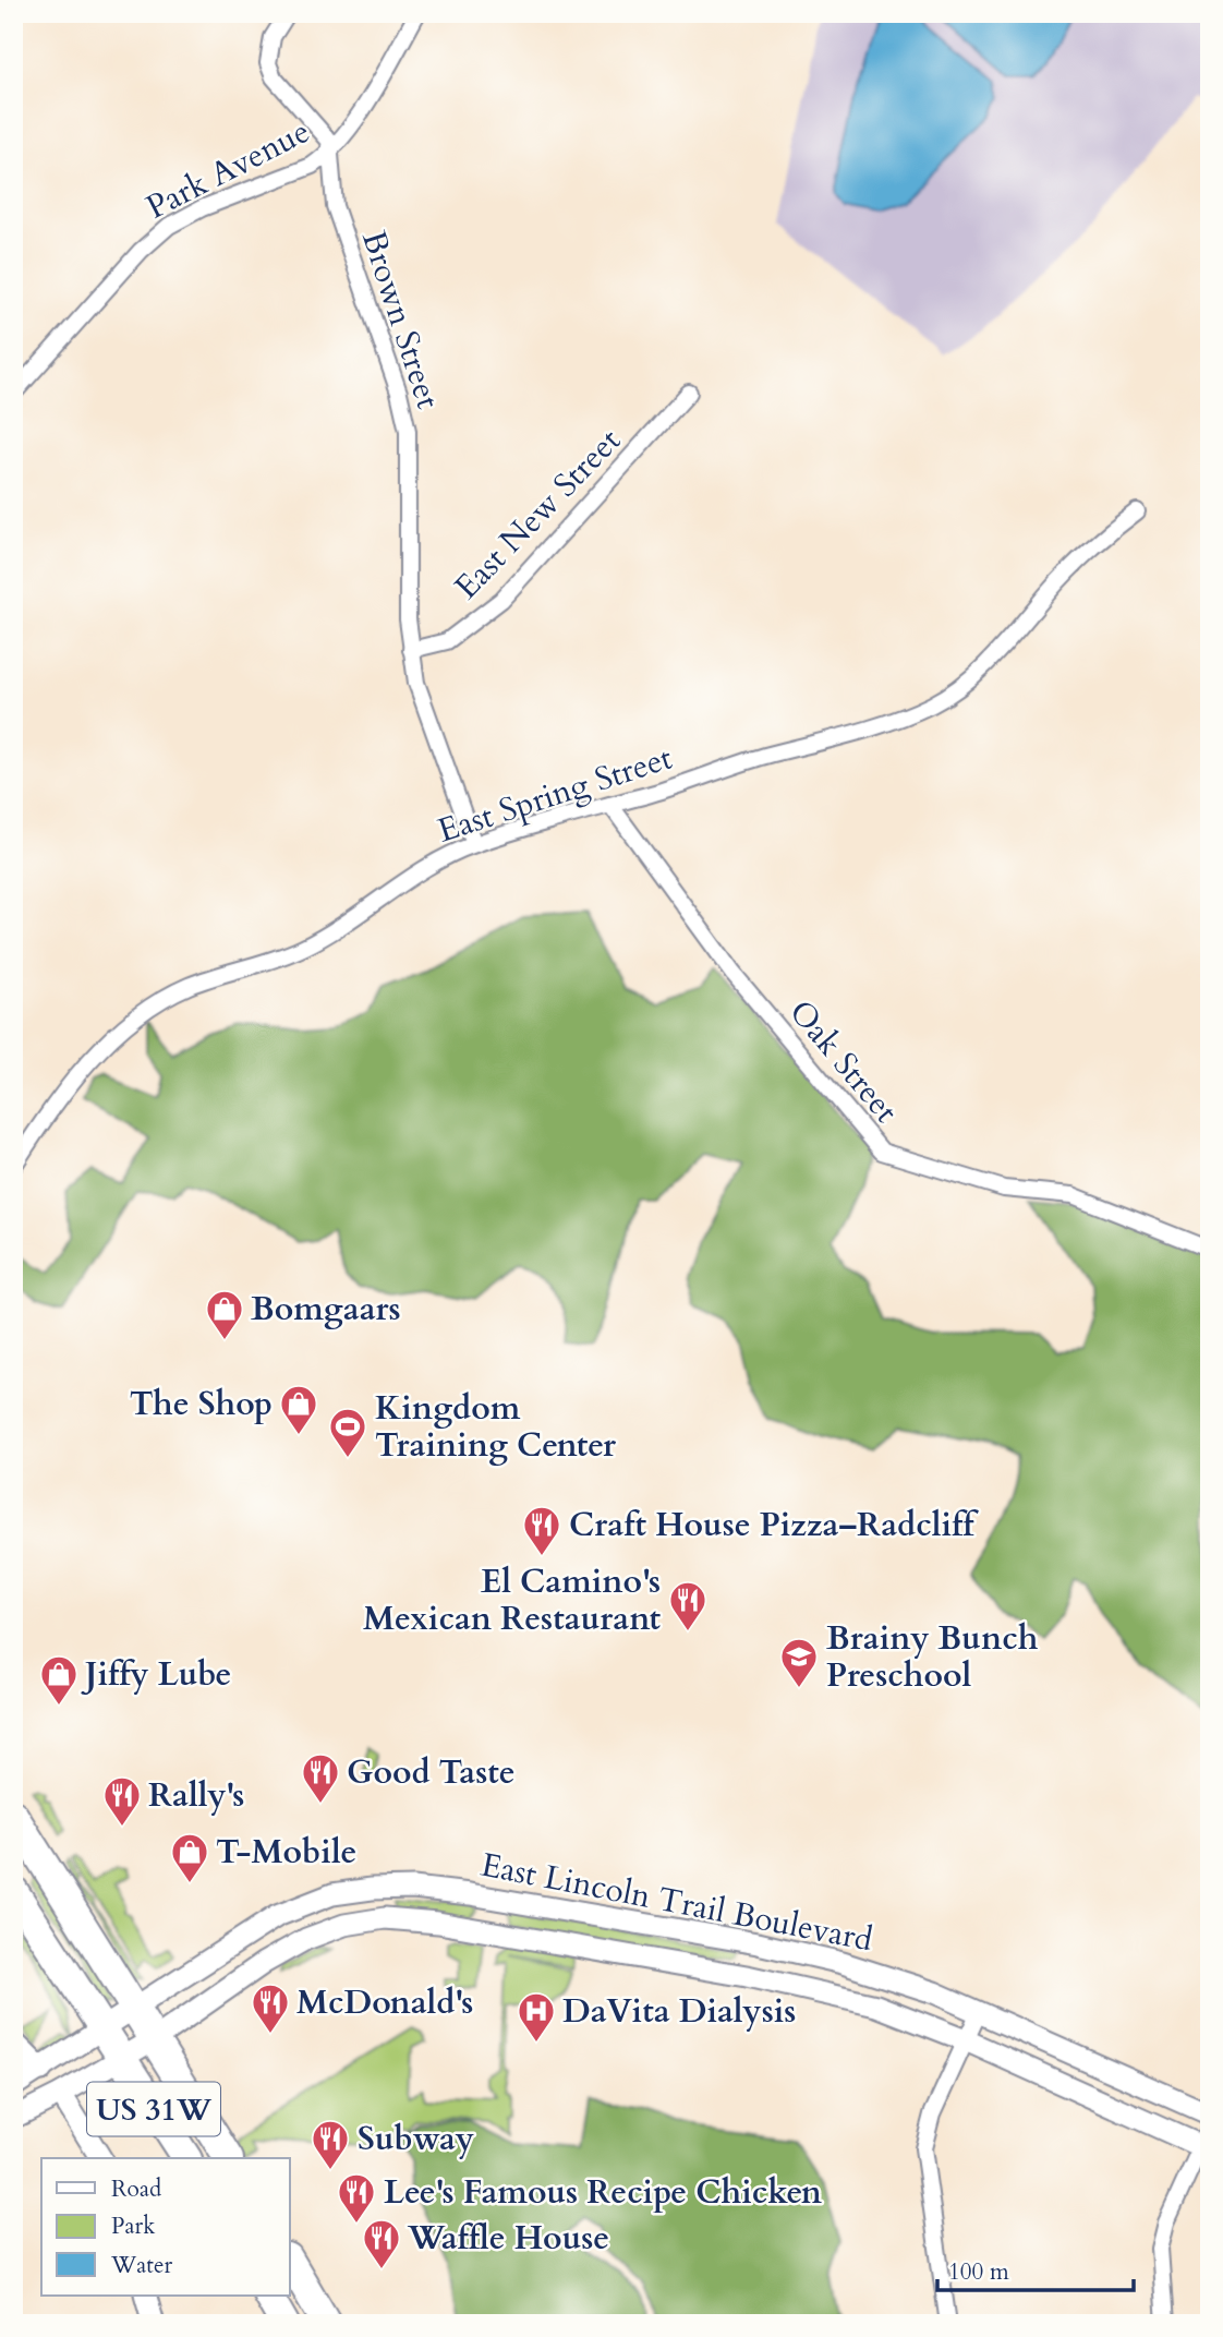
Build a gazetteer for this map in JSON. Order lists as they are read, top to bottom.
{
  "streets": {
    "highway": ["US 31W"],
    "street": [
      "Park Avenue",
      "Brown Street",
      "East New Street",
      "East Spring Street",
      "Oak Street",
      "East Lincoln Trail Boulevard"
    ]
  },
  "crossings": [
    ["Park Avenue", "Brown Street"],
    ["Brown Street", "East New Street"],
    ["Brown Street", "East Spring Street"],
    ["East Spring Street", "Oak Street"],
    ["East Lincoln Trail Boulevard", "US 31W"]
  ],
  "places": {
    "shop": [
      "Bomgaars",
      "The Shop",
      "Jiffy Lube",
      "T-Mobile"
    ],
    "sports": ["Kingdom Training Center"],
    "restaurant": [
      "Craft House Pizza–Radcliff",
      "El Camino's Mexican Restaurant",
      "Good Taste",
      "Rally's",
      "McDonald's",
      "Subway",
      "Lee's Famous Recipe Chicken",
      "Waffle House"
    ],
    "school or university": ["Brainy Bunch Preschool"],
    "hospital": ["DaVita Dialysis"]
  },
  "legend": ["Road", "Park", "Water"],
  "scale_bar": "100 m"
}
